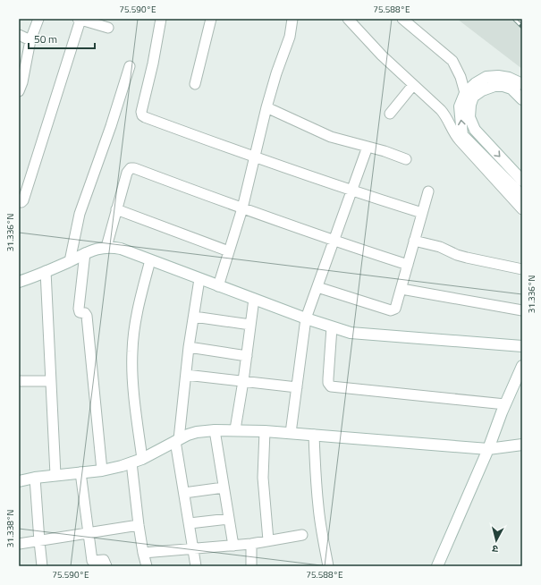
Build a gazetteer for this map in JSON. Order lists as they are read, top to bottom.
{
  "scale_bar": "50 m",
  "north": "bottom",
  "coordinates": [
    "75.590°E",
    "75.588°E",
    "31.336°N",
    "31.338°N"
  ]
}
